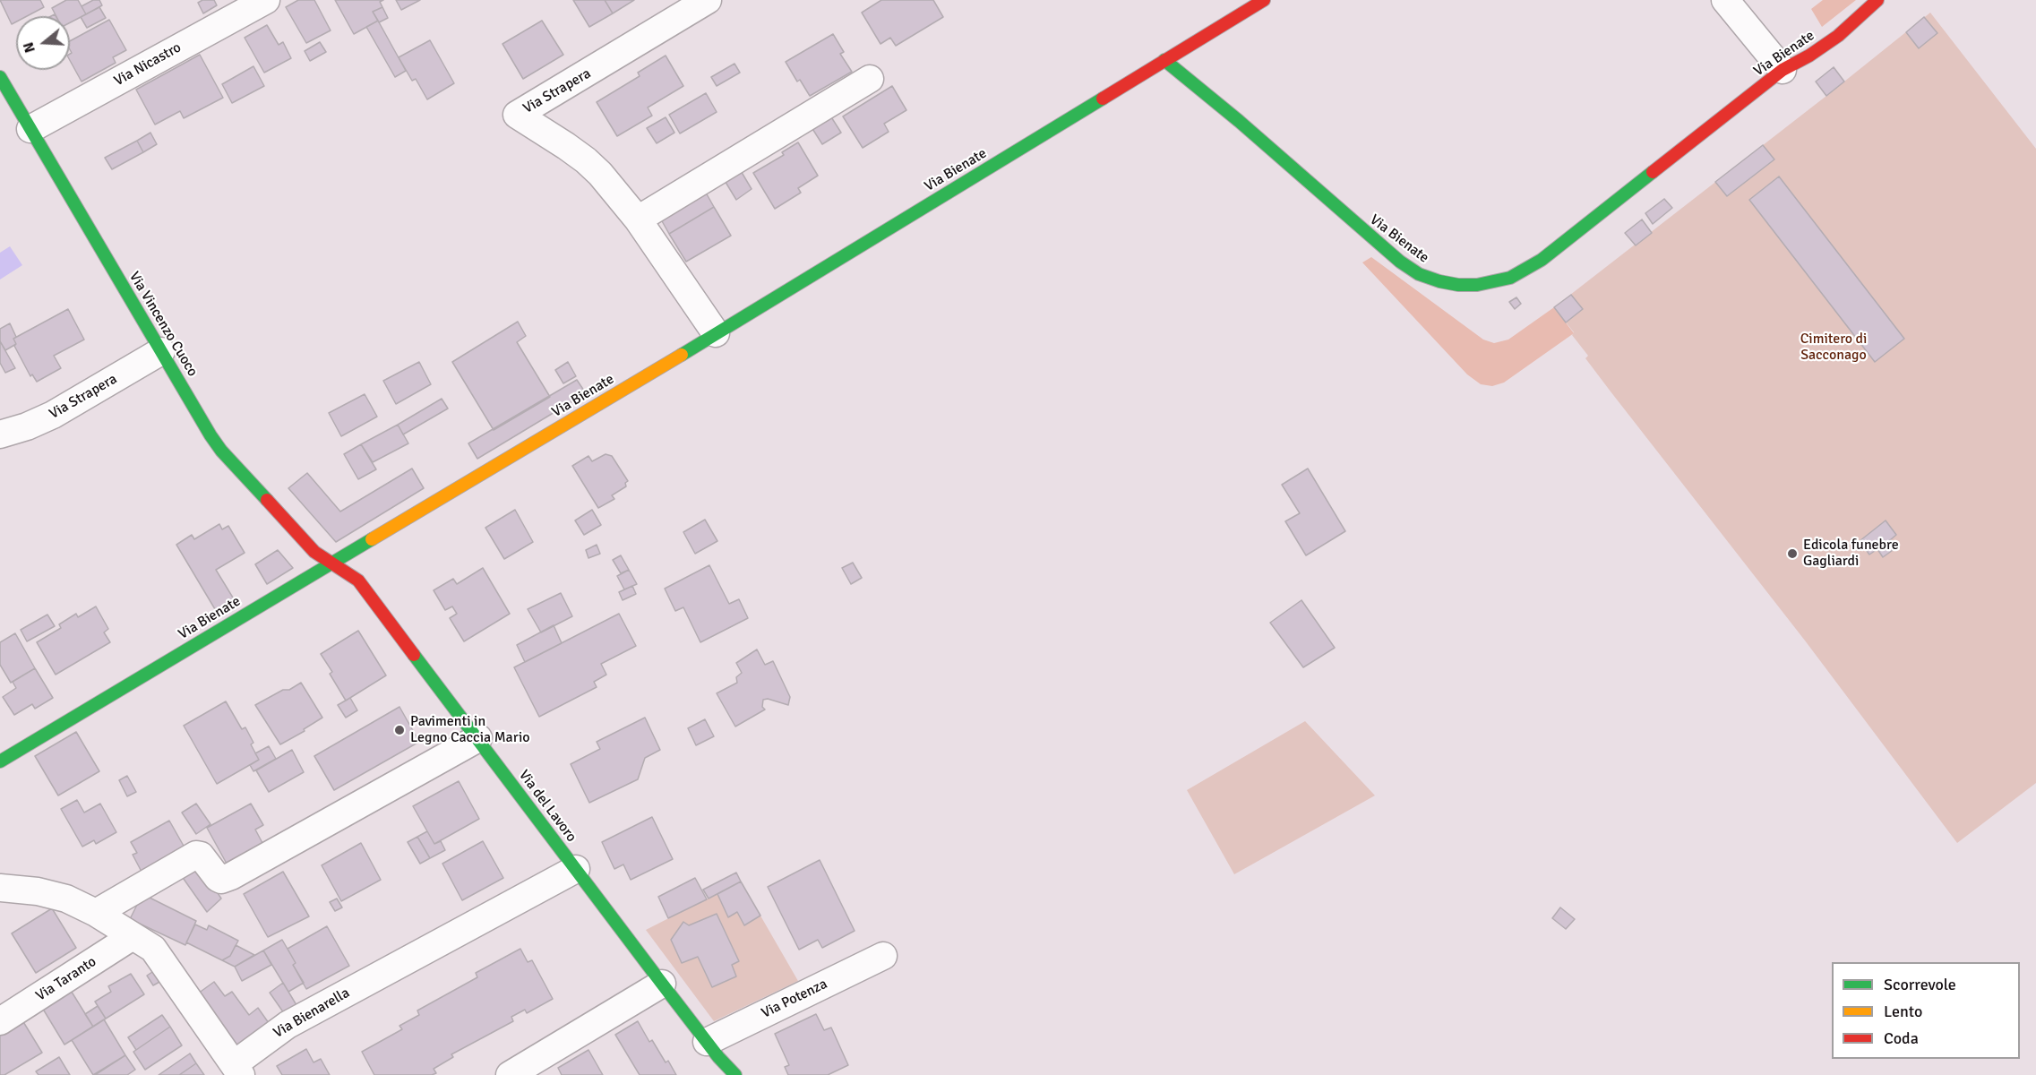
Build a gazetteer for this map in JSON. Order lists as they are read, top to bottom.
{
  "streets": {
    "street": [
      "Via Bienate",
      "Via Nicastro",
      "Via Strapera",
      "Via Vincenzo Cuoco",
      "Via del Lavoro",
      "Via Taranto",
      "Via Potenza",
      "Via Bienarella"
    ]
  },
  "crossings": [
    ["Via Bienate", "Via Strapera"],
    ["Via Bienate", "Via Vincenzo Cuoco"],
    ["Via Bienate", "Via del Lavoro"],
    ["Via Nicastro", "Via Vincenzo Cuoco"],
    ["Via Strapera", "Via Vincenzo Cuoco"],
    ["Via Vincenzo Cuoco", "Via del Lavoro"],
    ["Via del Lavoro", "Via Potenza"],
    ["Via del Lavoro", "Via Bienarella"],
    ["Via Taranto", "Via Bienarella"]
  ],
  "parks": ["Cimitero di Sacconago"],
  "places": ["Edicola funebre Gagliardi", "Pavimenti in Legno Caccia Mario"],
  "legend": ["Scorrevole", "Lento", "Coda"],
  "north": "left"
}
